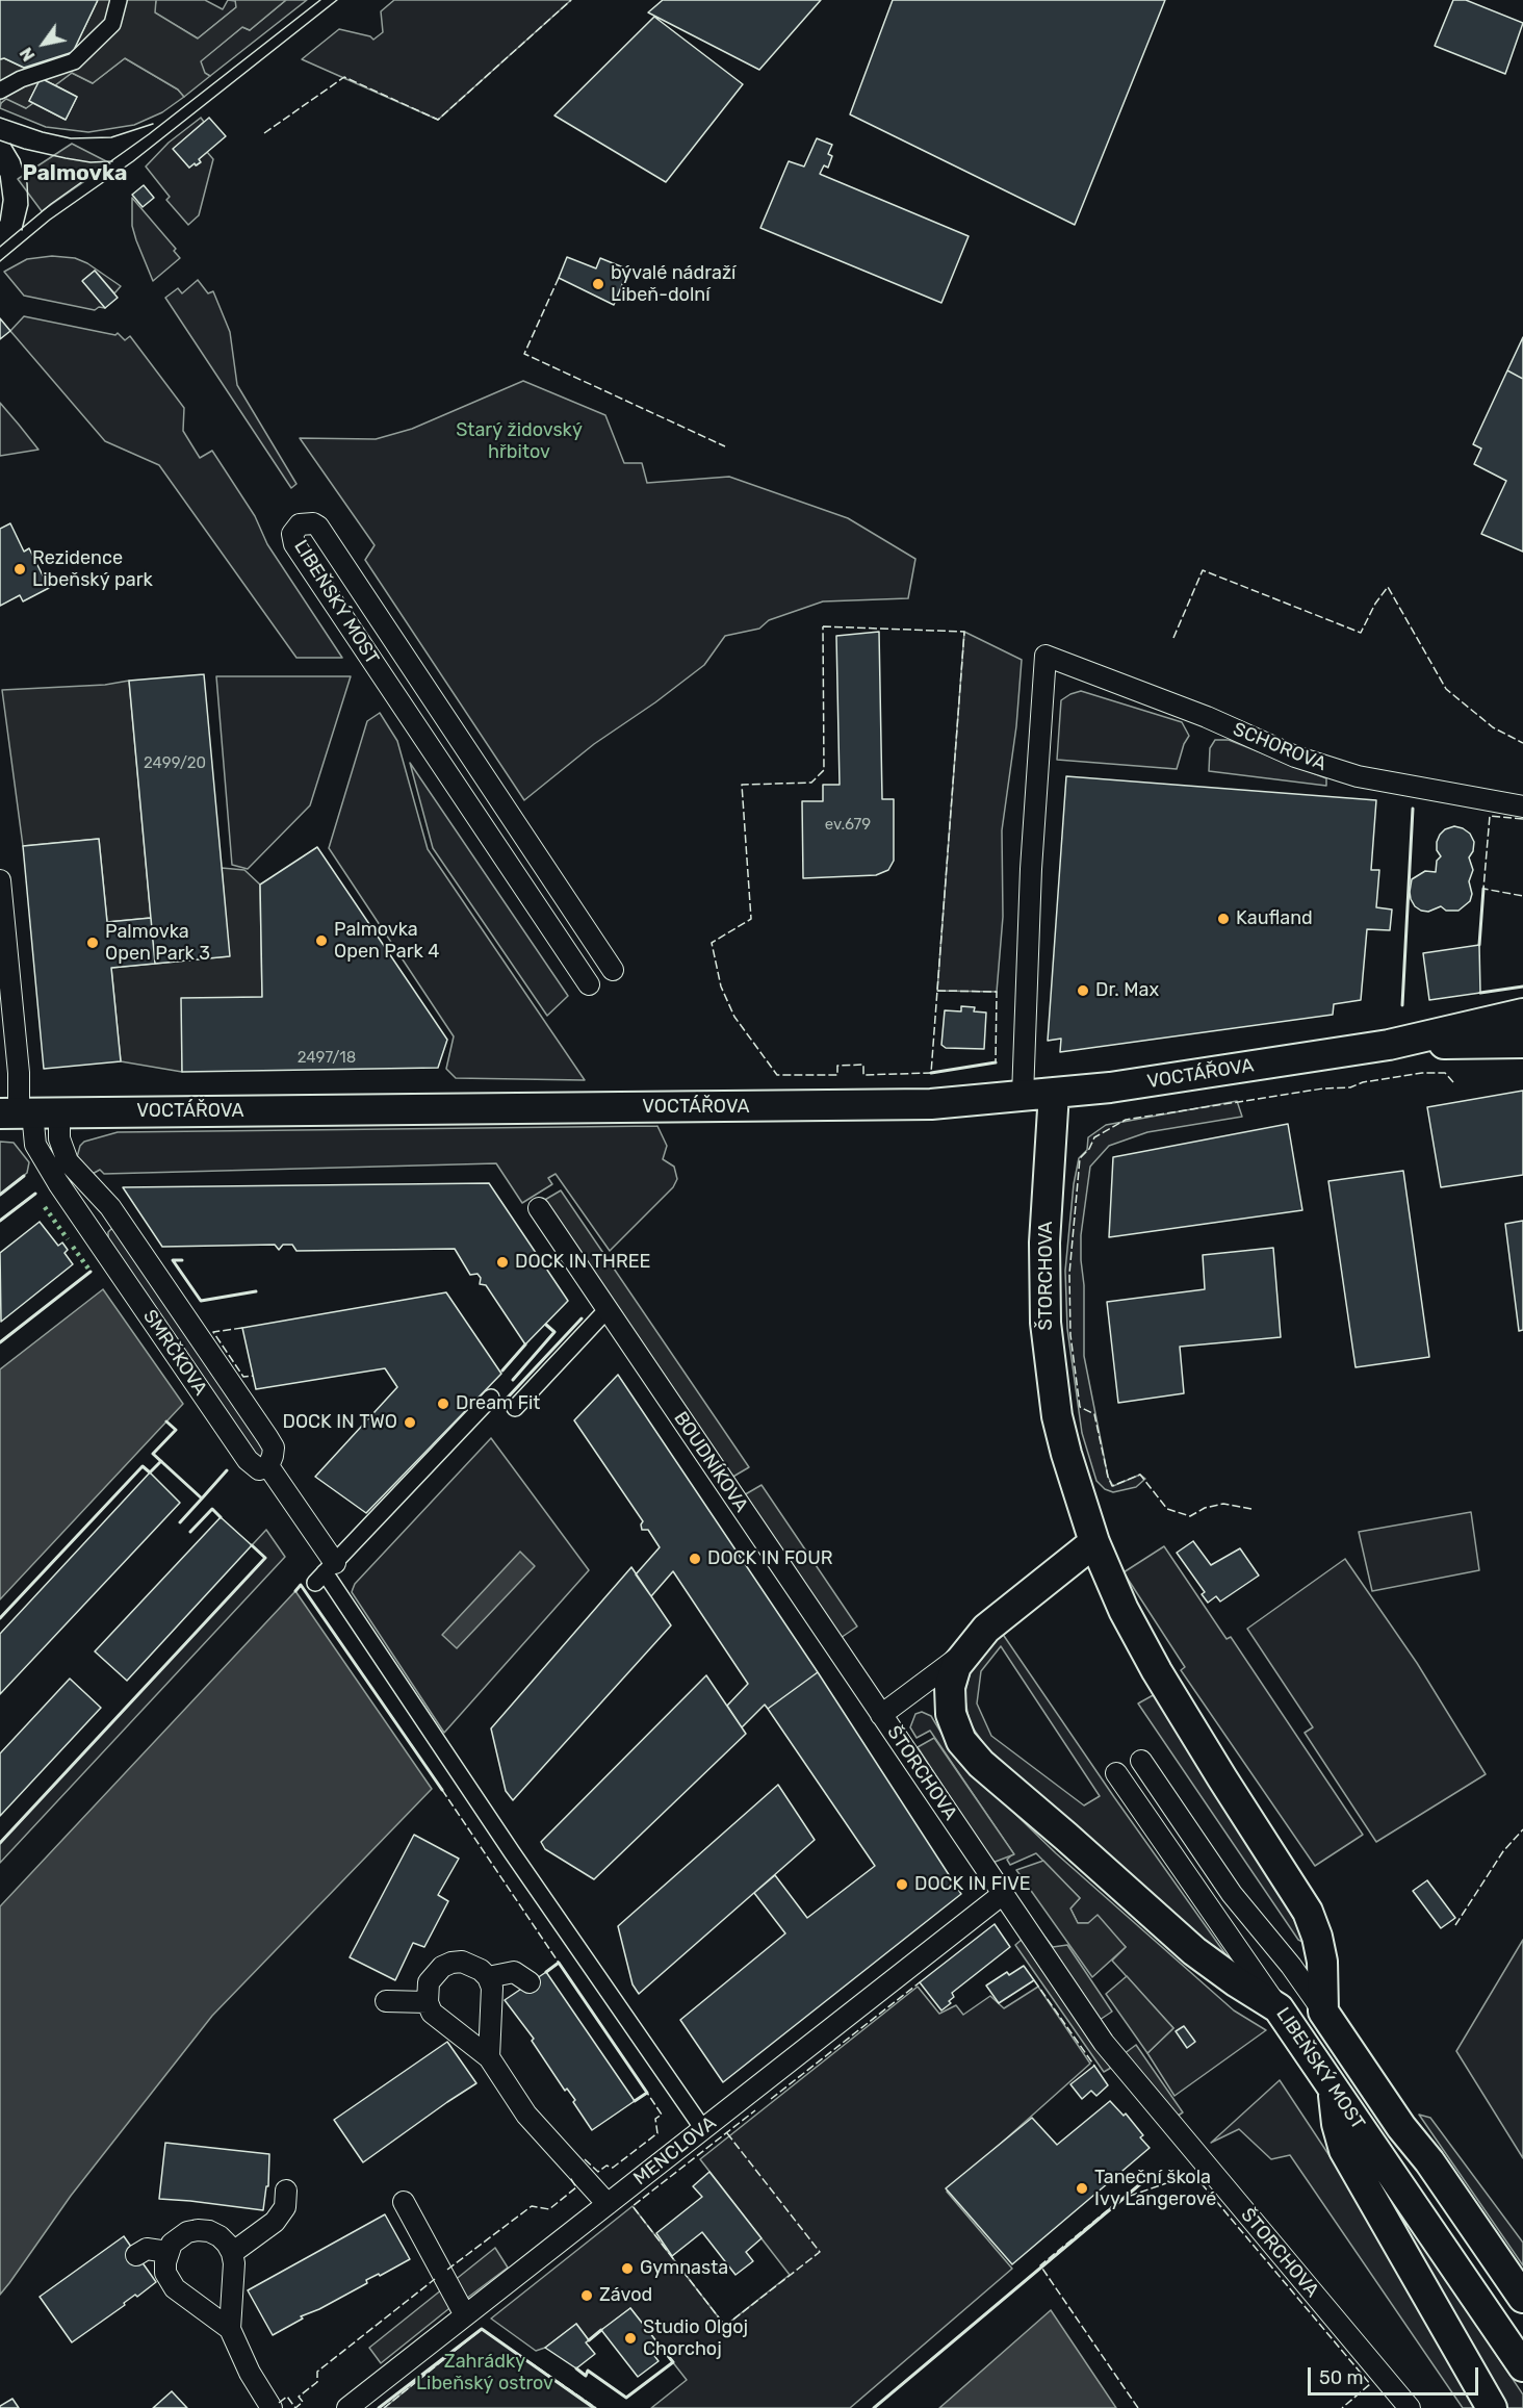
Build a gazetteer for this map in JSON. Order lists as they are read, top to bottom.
{
  "streets": {
    "main road": ["LIBEŇSKÝ MOST", "VOCTÁŘOVA", "ŠTORCHOVA"],
    "street": [
      "SCHOROVA",
      "SMRČKOVA",
      "BOUDNÍKOVA",
      "MENCLOVA"
    ]
  },
  "crossings": [
    ["SCHOROVA", "VOCTÁŘOVA"],
    ["VOCTÁŘOVA", "ŠTORCHOVA"],
    ["VOCTÁŘOVA", "SMRČKOVA"],
    ["ŠTORCHOVA", "BOUDNÍKOVA"],
    ["ŠTORCHOVA", "MENCLOVA"]
  ],
  "districts": ["Palmovka"],
  "parks": ["Starý židovský hřbitov", "Zahrádky Libeňský ostrov"],
  "places": [
    "bývalé nádraží Libeň-dolní",
    "Rezidence Libeňský park",
    "Kaufland",
    "Palmovka Open Park 4",
    "Palmovka Open Park 3",
    "Dr. Max",
    "DOCK IN THREE",
    "Dream Fit",
    "DOCK IN TWO",
    "DOCK IN FOUR",
    "DOCK IN FIVE",
    "Taneční škola Ivy Langerové",
    "Gymnasta",
    "Závod",
    "Studio Olgoj Chorchoj"
  ],
  "house_numbers": ["2499/20", "ev.679", "2497/18"],
  "scale_bar": "50 m",
  "north": "bottom left"
}
